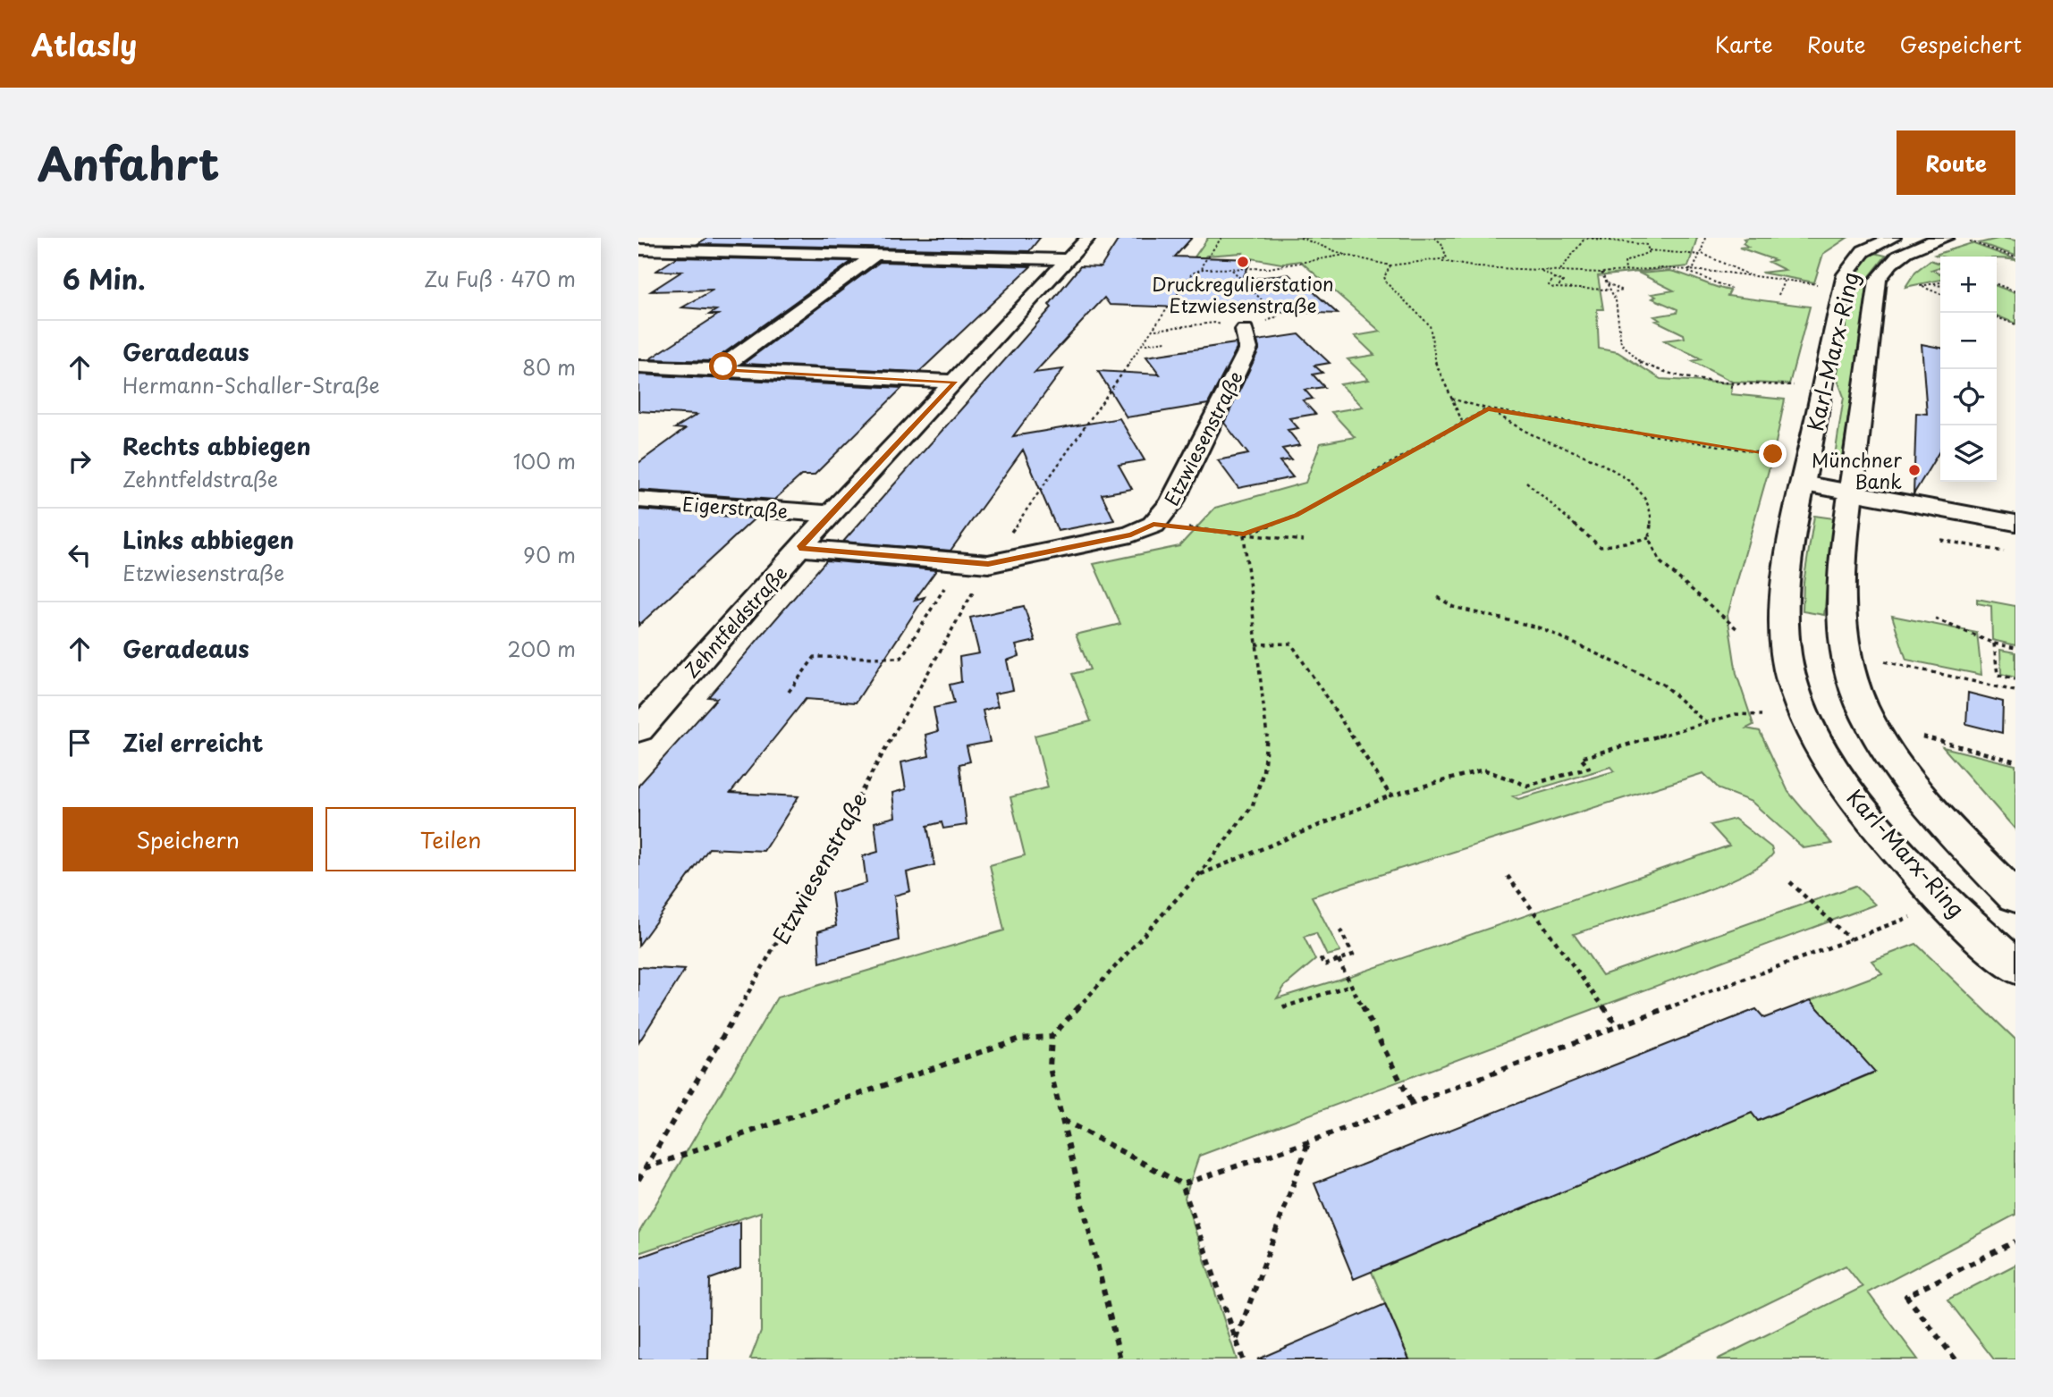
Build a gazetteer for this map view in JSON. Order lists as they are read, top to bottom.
{
  "streets": {
    "street": [
      "Karl-Marx-Ring",
      "Etzwiesenstraße",
      "Eigerstraße",
      "Zehntfeldstraße"
    ]
  },
  "crossings": [
    ["Etzwiesenstraße", "Zehntfeldstraße"],
    ["Eigerstraße", "Zehntfeldstraße"]
  ],
  "places": ["Druckregulierstation Etzwiesenstraße", "Münchner Bank"],
  "page": {
    "header": "Atlasly",
    "nav": ["Karte", "Route", "Gespeichert"],
    "title": "Anfahrt",
    "buttons": [
      "Route",
      ["Speichern", "Teilen"]
    ],
    "heading": ["6 Min.", "Zu Fuß · 470 m"],
    "map_buttons": ["+", "−"],
    "list": [
      ["Geradeaus", "Hermann-Schaller-Straße", "80 m"],
      ["Rechts abbiegen", "Zehntfeldstraße", "100 m"],
      ["Links abbiegen", "Etzwiesenstraße", "90 m"],
      ["Geradeaus", "200 m"],
      "Ziel erreicht"
    ]
  }
}
